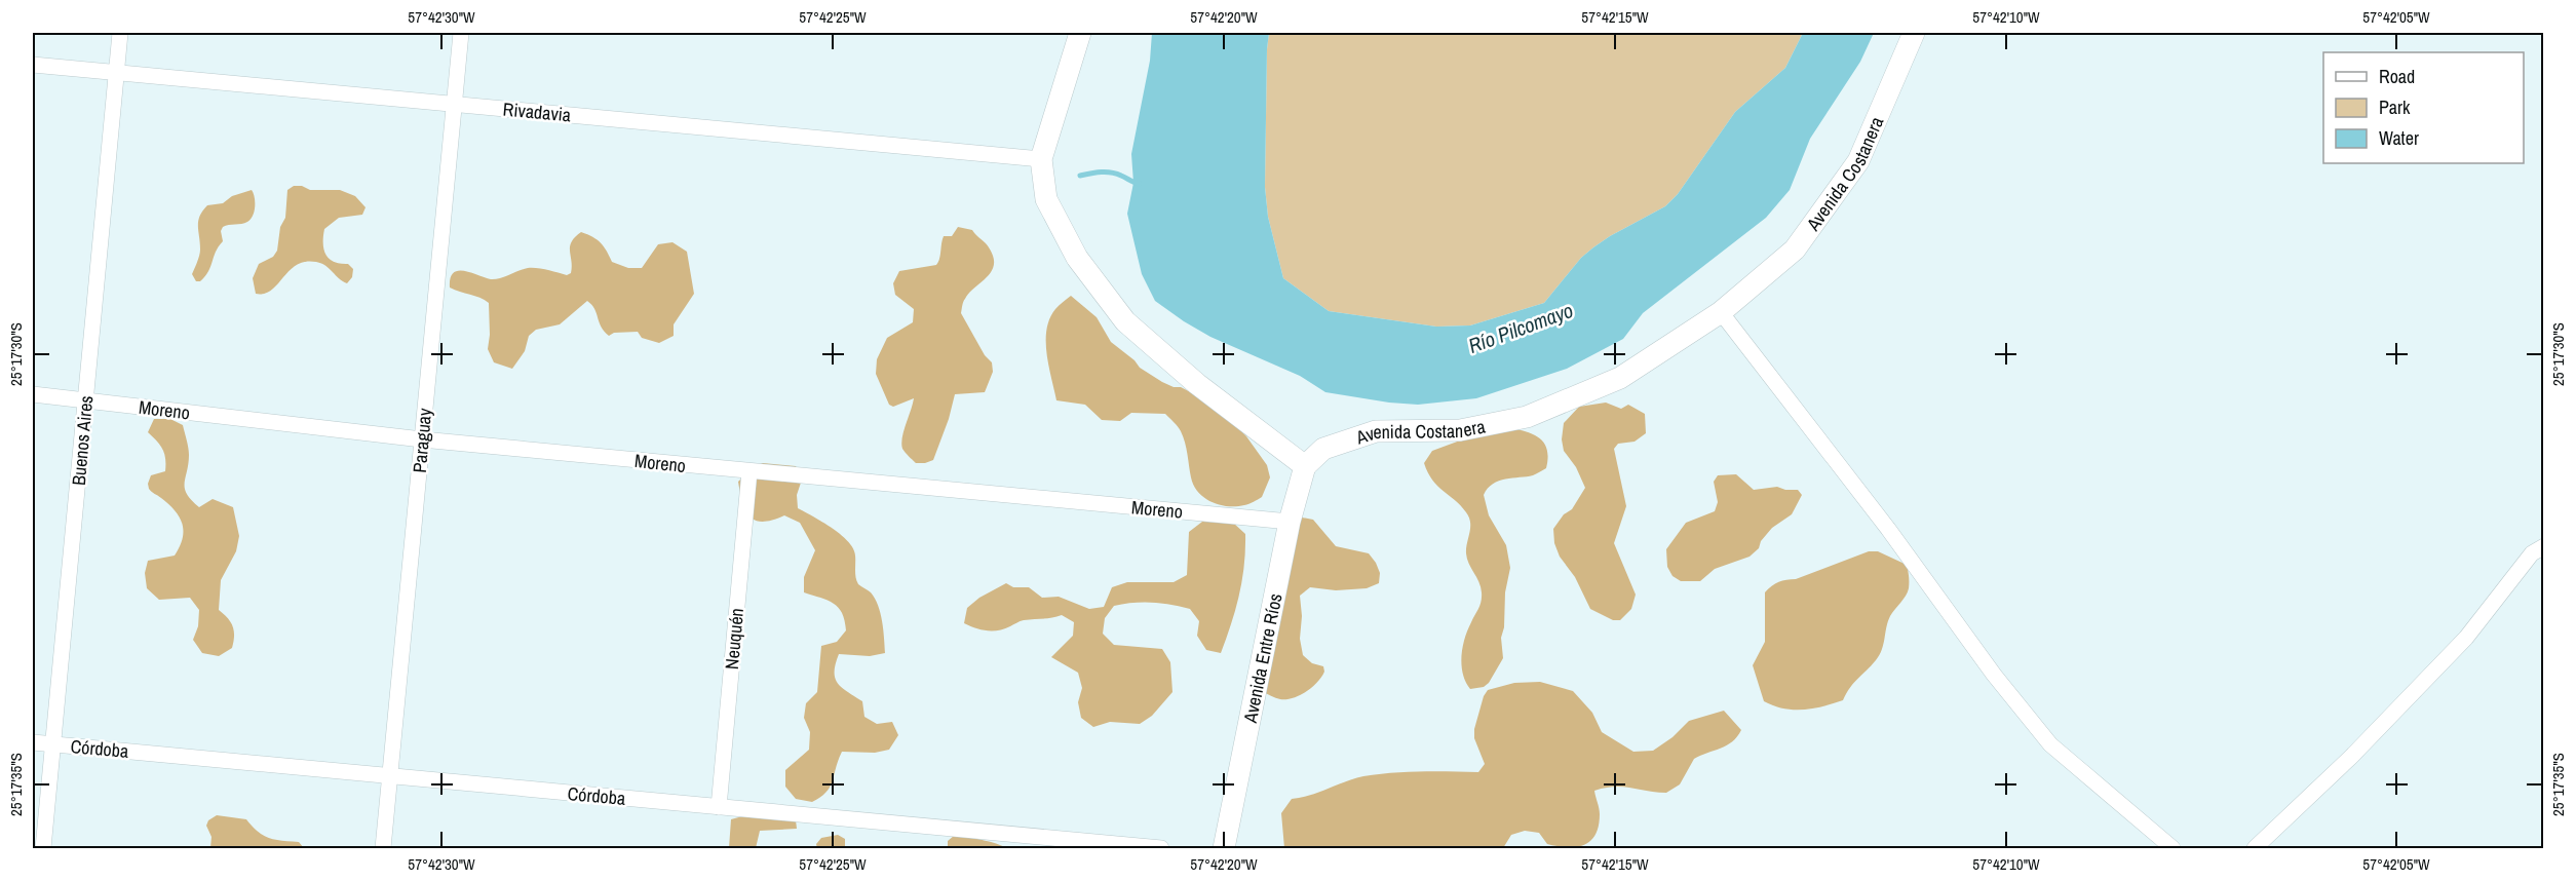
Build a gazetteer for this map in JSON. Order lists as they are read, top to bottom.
{
  "streets": {
    "street": [
      "Rivadavia",
      "Avenida Costanera",
      "Moreno",
      "Buenos Aires",
      "Paraguay",
      "Neuquén",
      "Avenida Entre Ríos",
      "Córdoba"
    ]
  },
  "crossings": [
    ["Rivadavia", "Buenos Aires"],
    ["Rivadavia", "Paraguay"],
    ["Avenida Costanera", "Avenida Entre Ríos"],
    ["Moreno", "Buenos Aires"],
    ["Moreno", "Paraguay"],
    ["Moreno", "Neuquén"],
    ["Moreno", "Avenida Entre Ríos"],
    ["Buenos Aires", "Córdoba"],
    ["Paraguay", "Córdoba"],
    ["Neuquén", "Córdoba"]
  ],
  "water": ["Río Pilcomayo"],
  "legend": ["Road", "Park", "Water"],
  "coordinates": [
    "57°42'30\"W",
    "57°42'25\"W",
    "57°42'20\"W",
    "57°42'15\"W",
    "57°42'10\"W",
    "57°42'05\"W",
    "25°17'30\"S",
    "25°17'35\"S"
  ]
}
